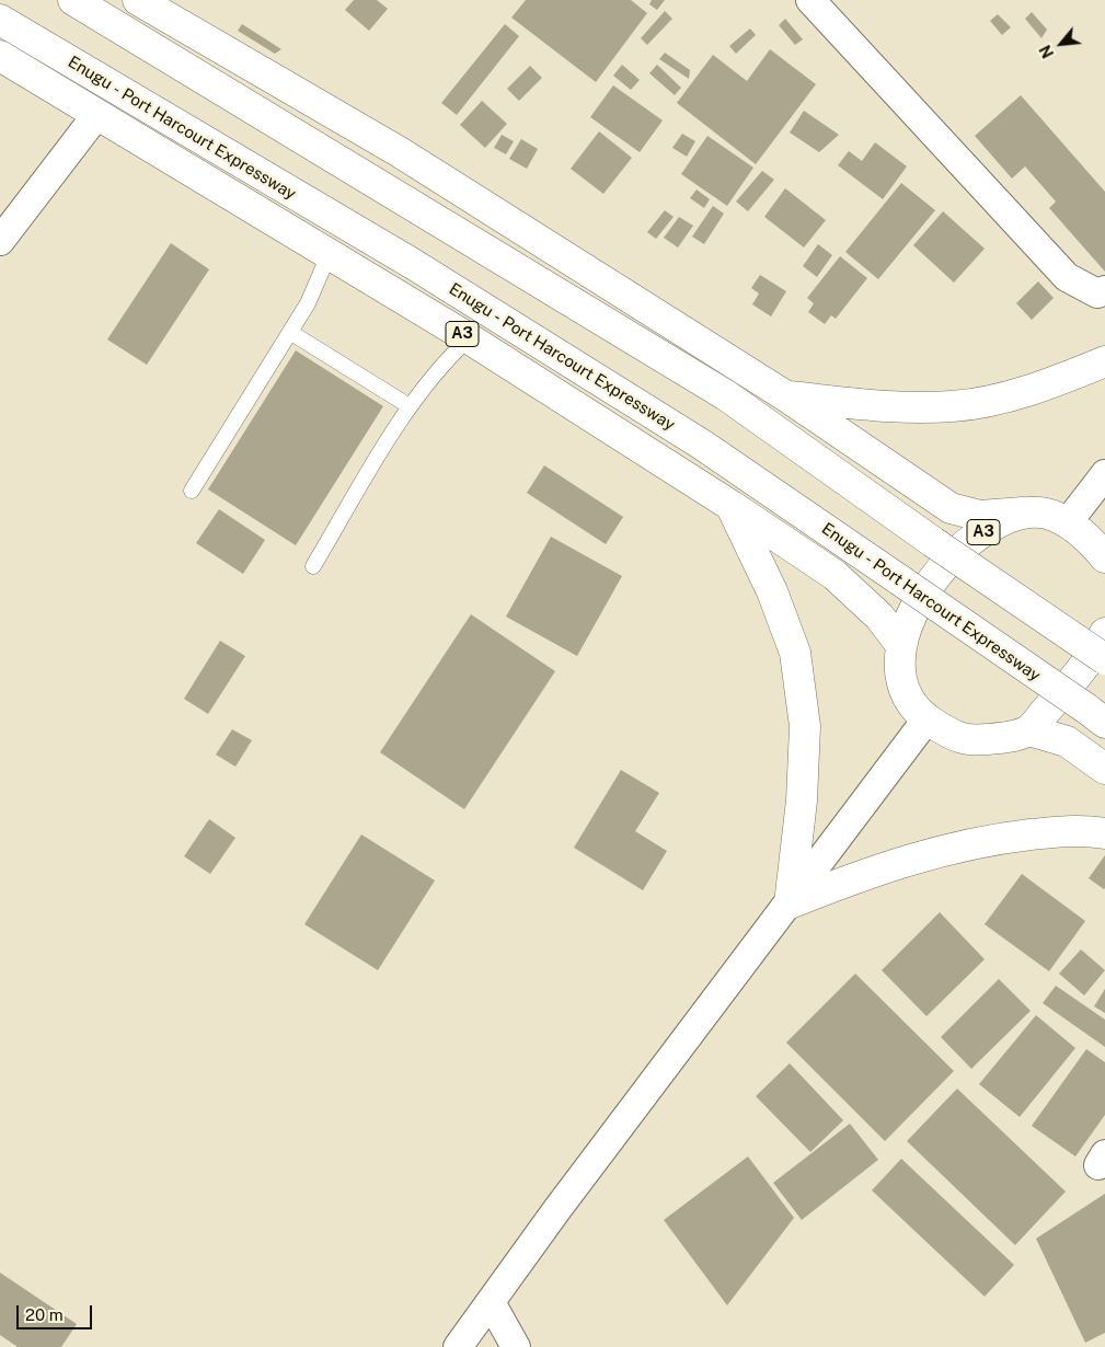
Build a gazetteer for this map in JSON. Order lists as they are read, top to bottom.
{
  "streets": {
    "main road": ["Enugu - Port Harcourt Expressway", "A3"]
  },
  "crossings": [
    ["Enugu - Port Harcourt Expressway", "A3"]
  ],
  "scale_bar": "20 m",
  "north": "bottom left"
}
